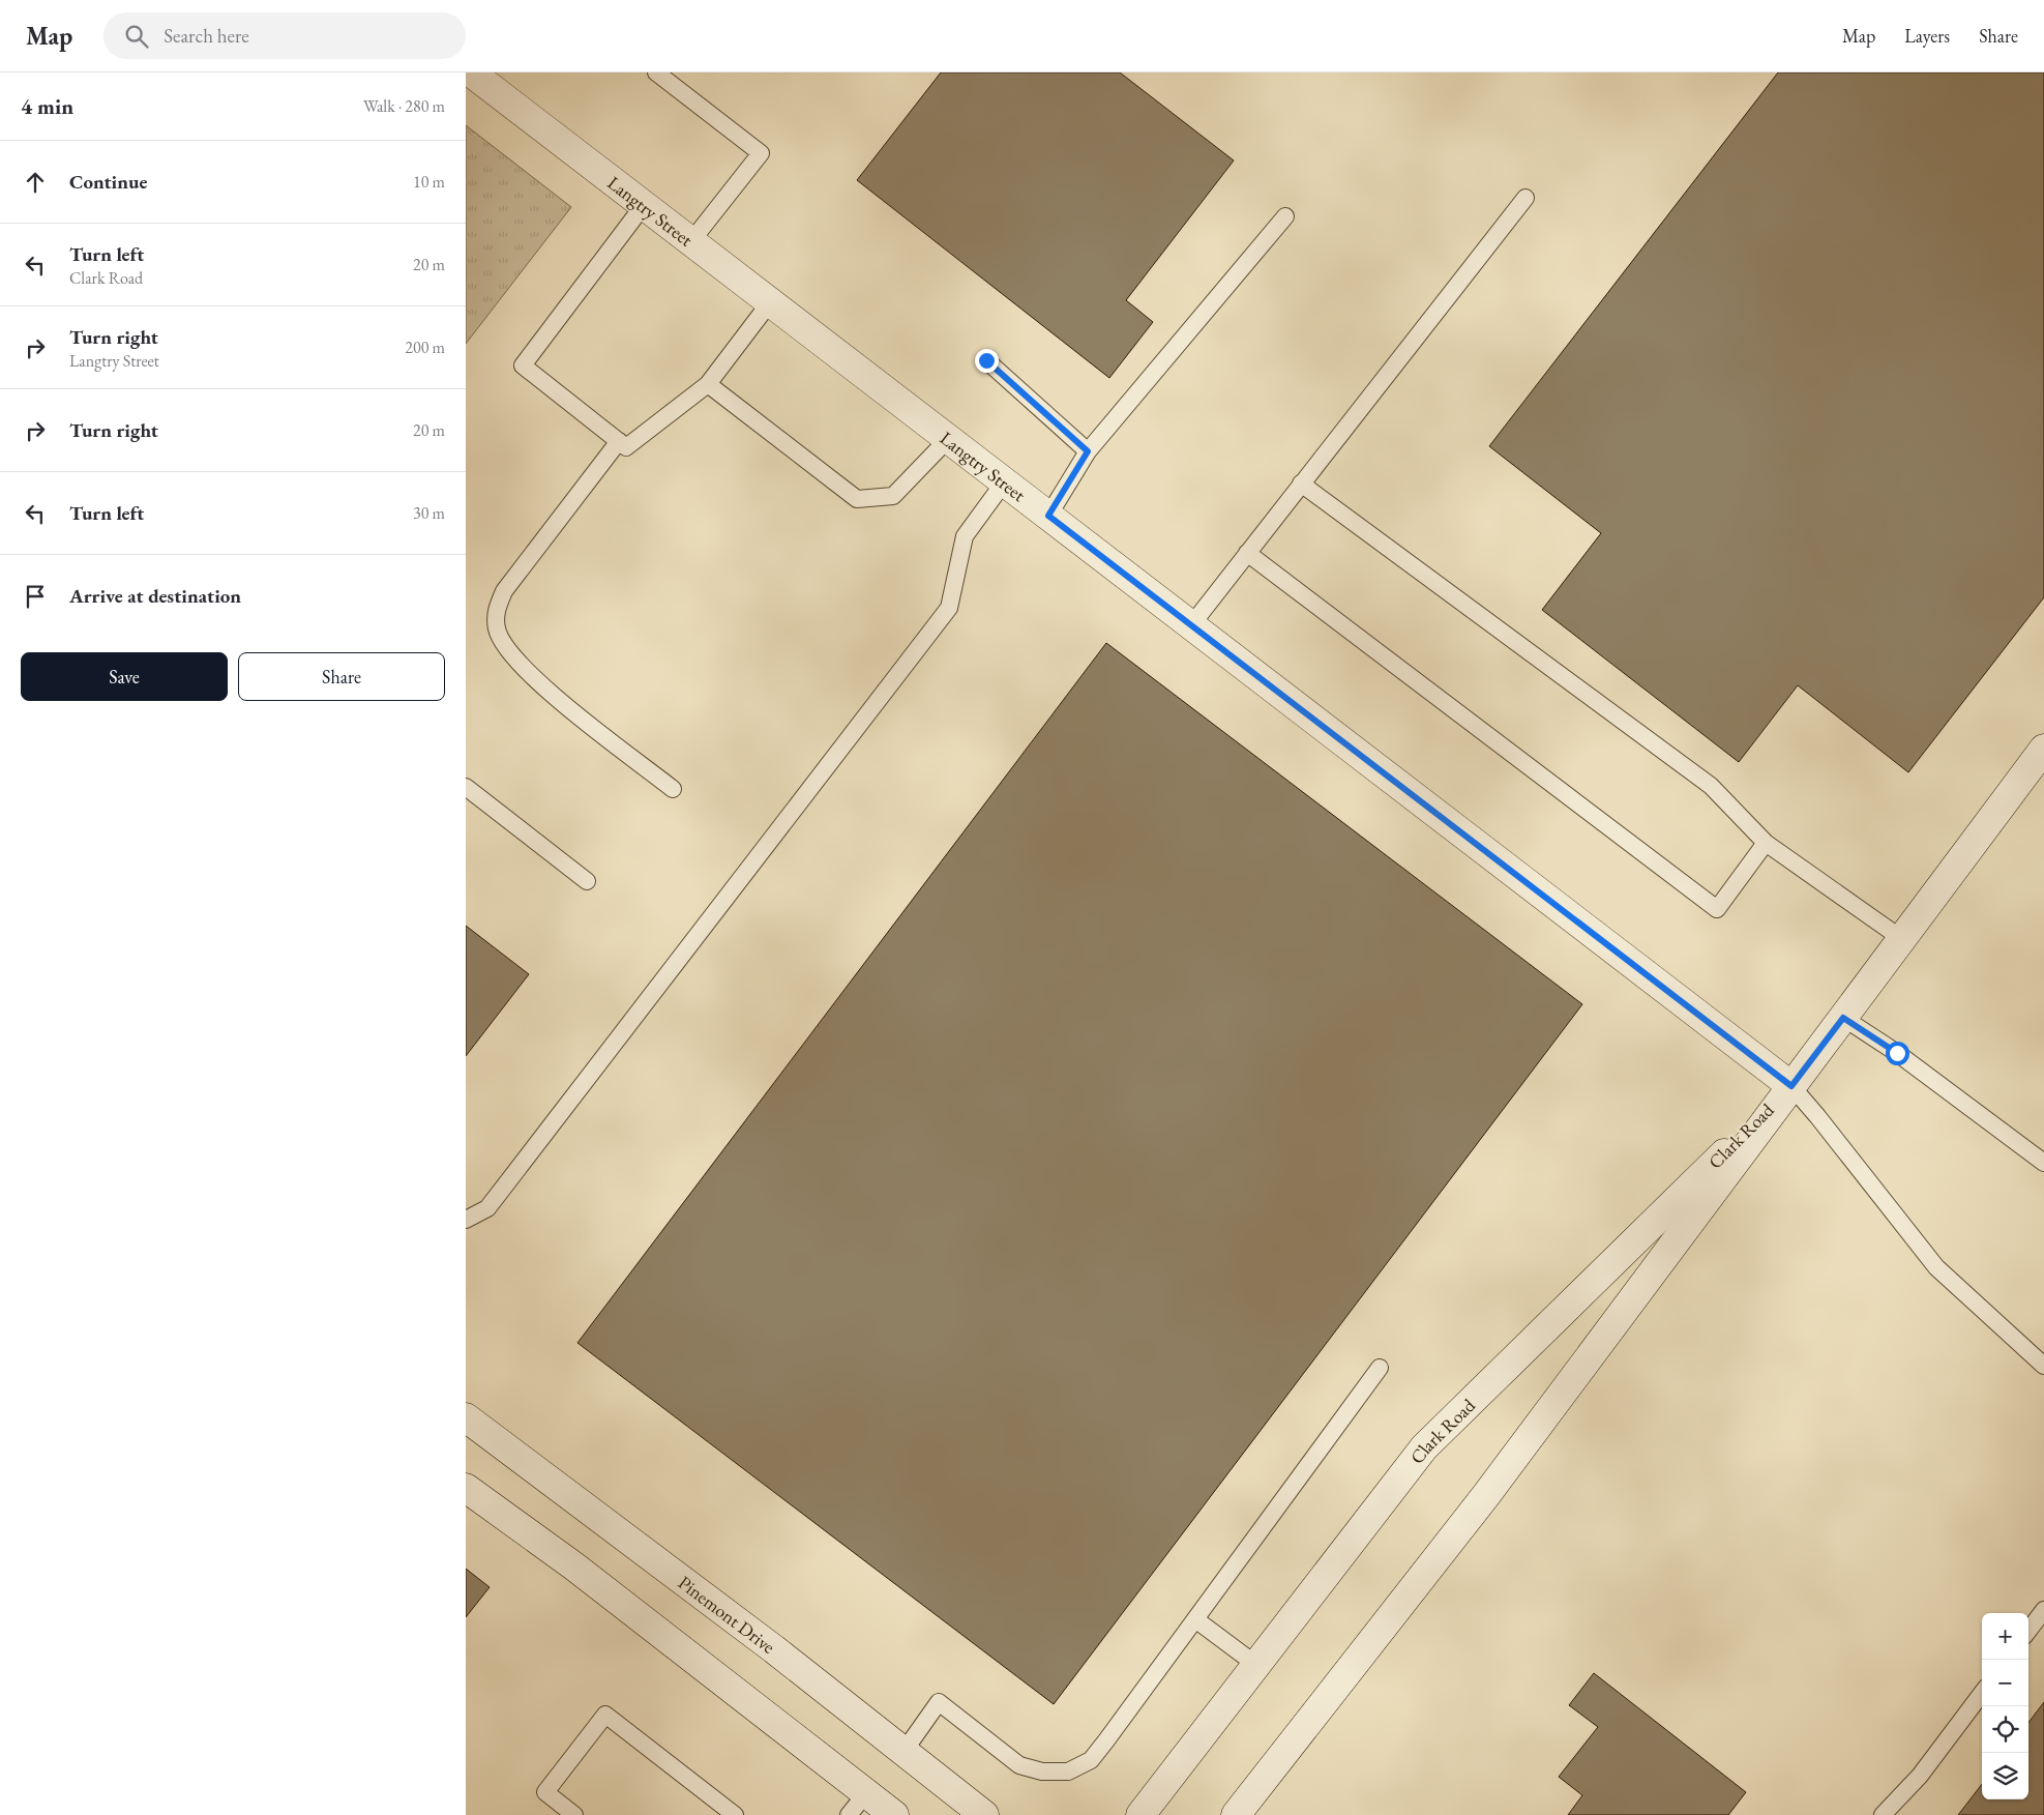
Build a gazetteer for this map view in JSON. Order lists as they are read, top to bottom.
{
  "streets": {
    "street": ["Langtry Street", "Clark Road", "Pinemont Drive"]
  },
  "crossings": [
    ["Langtry Street", "Clark Road"]
  ],
  "page": {
    "header": "Map",
    "search": "Search here",
    "nav": ["Map", "Layers", "Share"],
    "heading": ["4 min", "Walk · 280 m"],
    "list": [
      ["Continue", "10 m"],
      ["Turn left", "Clark Road", "20 m"],
      ["Turn right", "Langtry Street", "200 m"],
      ["Turn right", "20 m"],
      ["Turn left", "30 m"],
      "Arrive at destination"
    ],
    "buttons": ["Save", "Share"],
    "map_buttons": ["+", "−"]
  }
}
